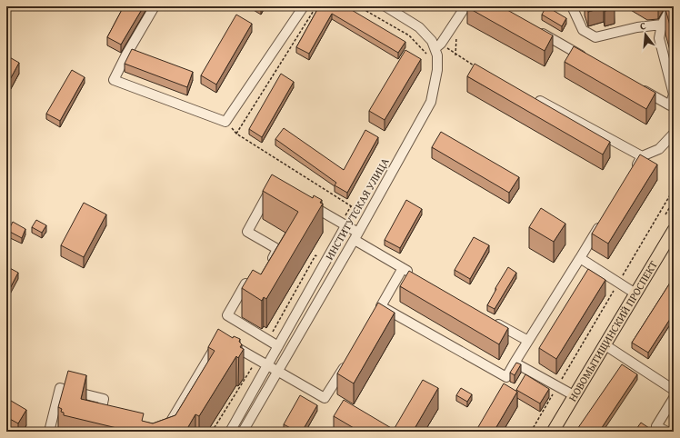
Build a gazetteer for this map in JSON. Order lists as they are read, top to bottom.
{
  "streets": {
    "main road": ["НОВОМЫТИЩИНСКИЙ ПРОСПЕКТ"],
    "street": ["ИНСТИТУТСКАЯ УЛИЦА"]
  },
  "north": "top"
}
